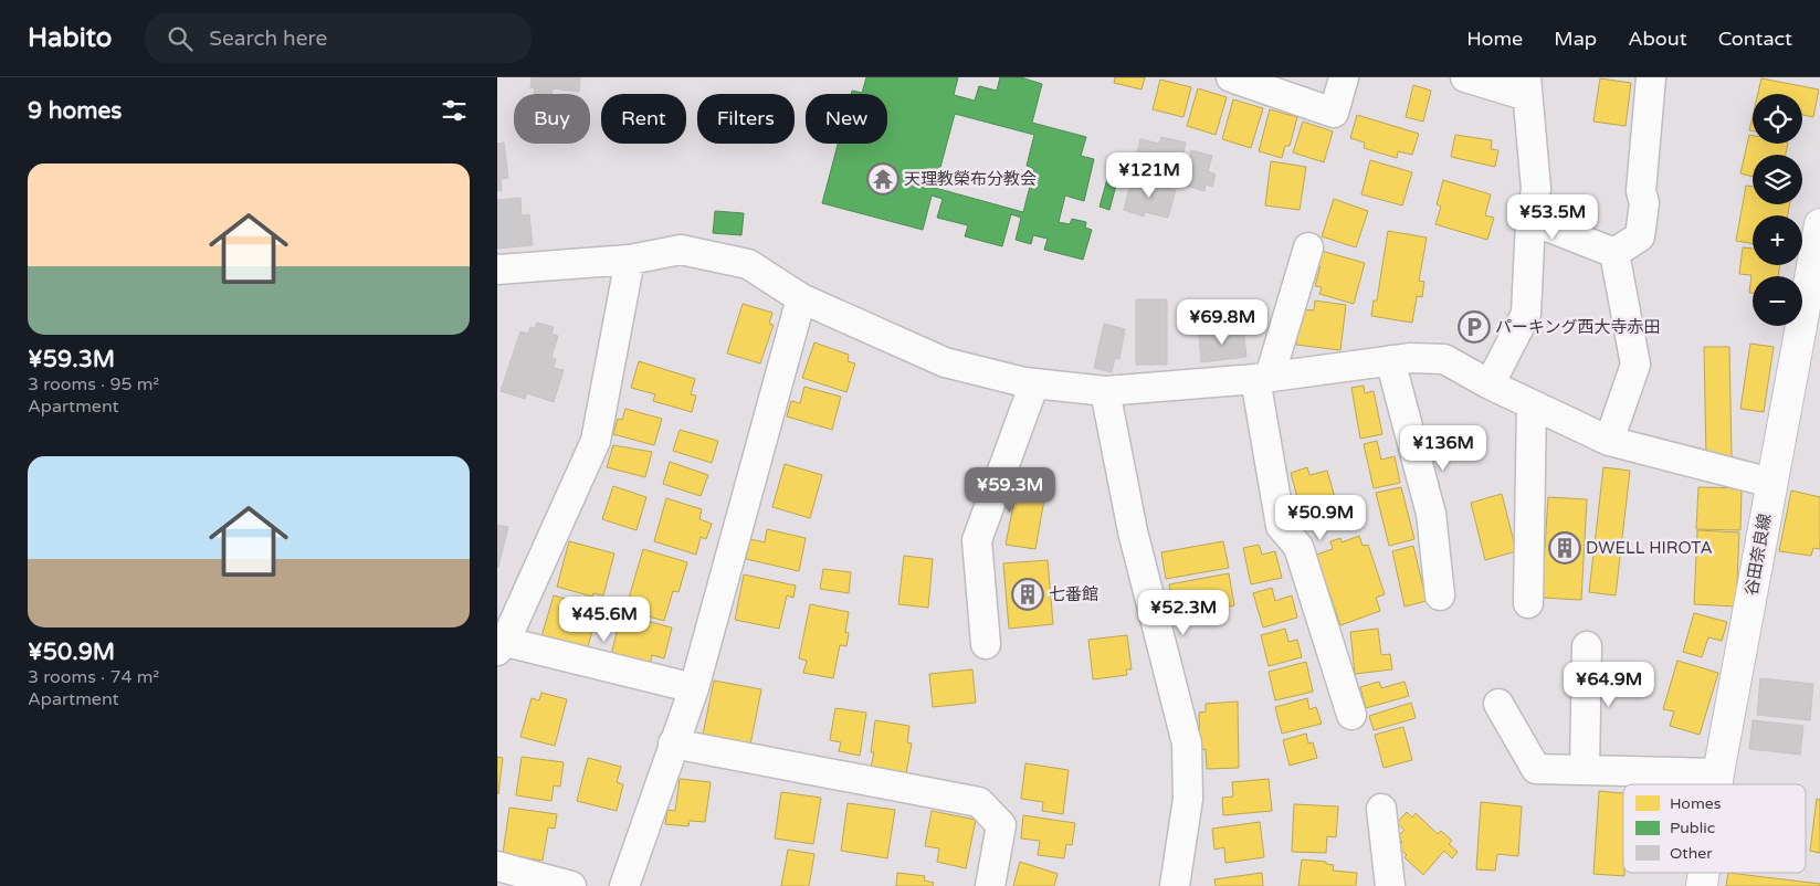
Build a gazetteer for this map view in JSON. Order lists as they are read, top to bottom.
{
  "streets": {
    "main road": ["谷田奈良線"]
  },
  "places": {
    "temple": ["天理教榮布分教会"],
    "parking": ["パーキング西大寺赤田"],
    "building": ["DWELL HIROTA", "七番館"]
  },
  "legend": ["Homes", "Public", "Other"],
  "page": {
    "header": "Habito",
    "search": "Search here",
    "nav": [
      "Home",
      "Map",
      "About",
      "Contact"
    ],
    "heading": "9 homes",
    "map_buttons": ["+", "−"],
    "chip": [
      "Buy",
      "Rent",
      "Filters",
      "New"
    ],
    "list": [
      {
        "name": "¥59.3M",
        "note": "3 rooms · 95 m² · Apartment"
      },
      {
        "name": "¥50.9M",
        "note": "3 rooms · 74 m² · Apartment"
      }
    ],
    "price": [
      "¥121M",
      "¥53.5M",
      "¥69.8M",
      "¥136M",
      "¥59.3M",
      "¥50.9M",
      "¥52.3M",
      "¥45.6M",
      "¥64.9M"
    ]
  }
}
